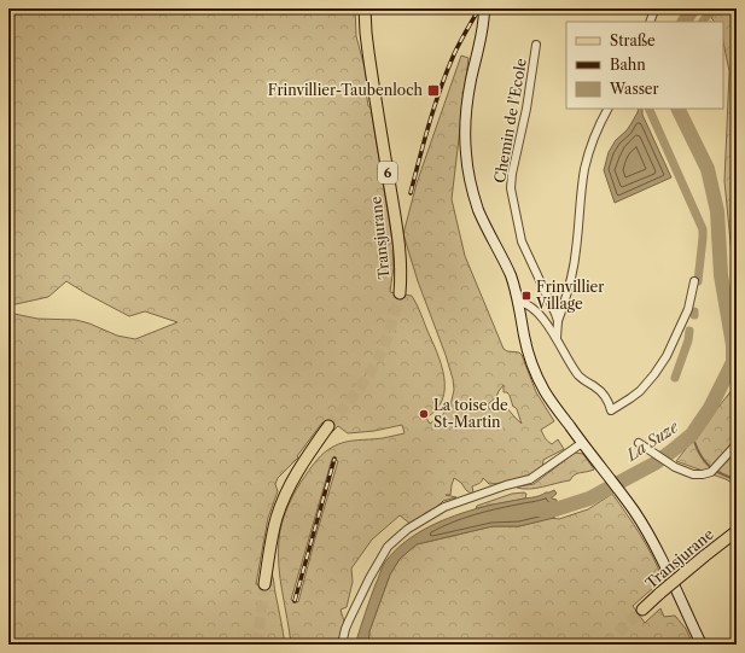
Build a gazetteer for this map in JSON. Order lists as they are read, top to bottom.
{
  "streets": {
    "main road": ["6", "Transjurane"],
    "street": ["Chemin de l'Ecole"]
  },
  "water": ["La Suze"],
  "places": {
    "transit": ["Frinvillier-Taubenloch", "Frinvillier Village"],
    "other": ["La toise de St-Martin"]
  },
  "legend": ["Straße", "Bahn", "Wasser"]
}
